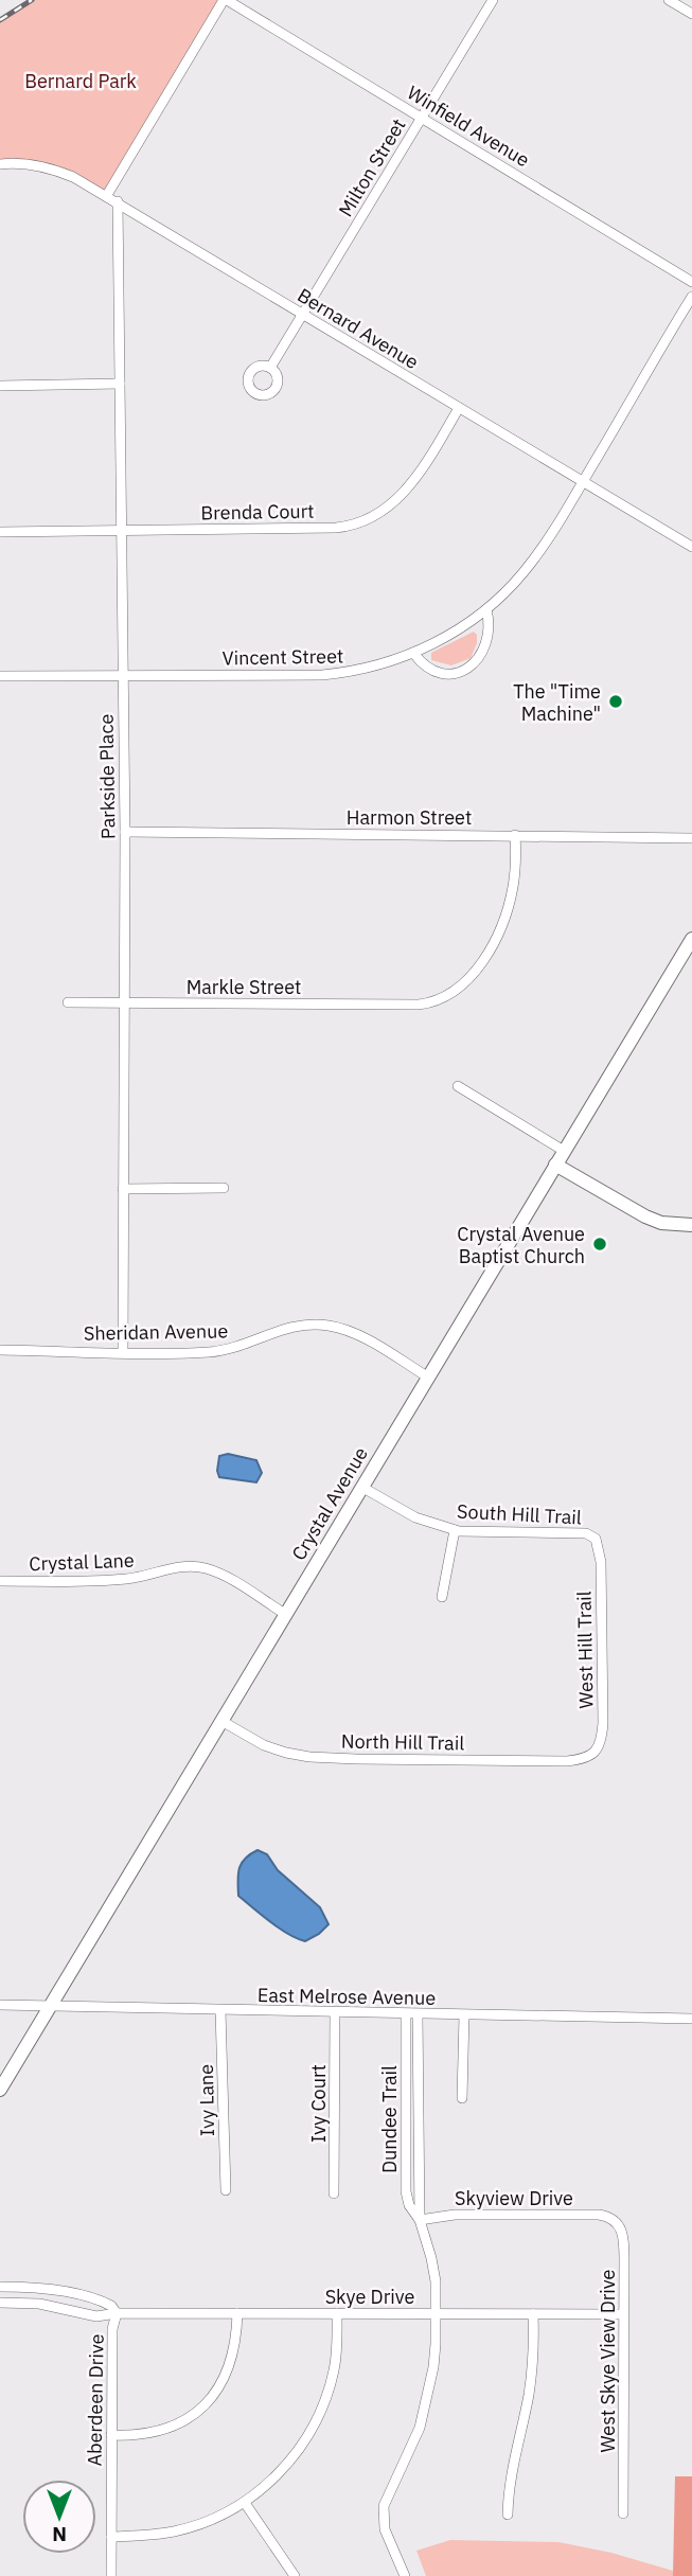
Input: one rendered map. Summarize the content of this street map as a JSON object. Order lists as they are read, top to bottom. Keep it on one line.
{"streets":{"street":["Winfield Avenue","Milton Street","Bernard Avenue","Brenda Court","Vincent Street","Parkside Place","Harmon Street","Markle Street","Sheridan Avenue","Crystal Avenue","South Hill Trail","Crystal Lane","West Hill Trail","North Hill Trail","East Melrose Avenue","Ivy Lane","Ivy Court","Dundee Trail","Skyview Drive","Skye Drive","West Skye View Drive","Aberdeen Drive"]},"crossings":[["Winfield Avenue","Milton Street"],["Milton Street","Bernard Avenue"],["Bernard Avenue","Brenda Court"],["Bernard Avenue","Vincent Street"],["Bernard Avenue","Parkside Place"],["Brenda Court","Parkside Place"],["Vincent Street","Parkside Place"],["Parkside Place","Harmon Street"],["Parkside Place","Markle Street"],["Parkside Place","Sheridan Avenue"],["Harmon Street","Markle Street"],["Sheridan Avenue","Crystal Avenue"],["Crystal Avenue","South Hill Trail"],["Crystal Avenue","Crystal Lane"],["Crystal Avenue","North Hill Trail"],["Crystal Avenue","East Melrose Avenue"],["South Hill Trail","West Hill Trail"],["West Hill Trail","North Hill Trail"],["East Melrose Avenue","Ivy Lane"],["East Melrose Avenue","Ivy Court"],["East Melrose Avenue","Dundee Trail"],["Dundee Trail","Skyview Drive"],["Dundee Trail","Skye Drive"],["Skyview Drive","West Skye View Drive"],["Skye Drive","West Skye View Drive"],["Skye Drive","Aberdeen Drive"]],"parks":["Bernard Park"],"places":["The \"Time Machine\"","Crystal Avenue Baptist Church"],"north":"bottom"}
